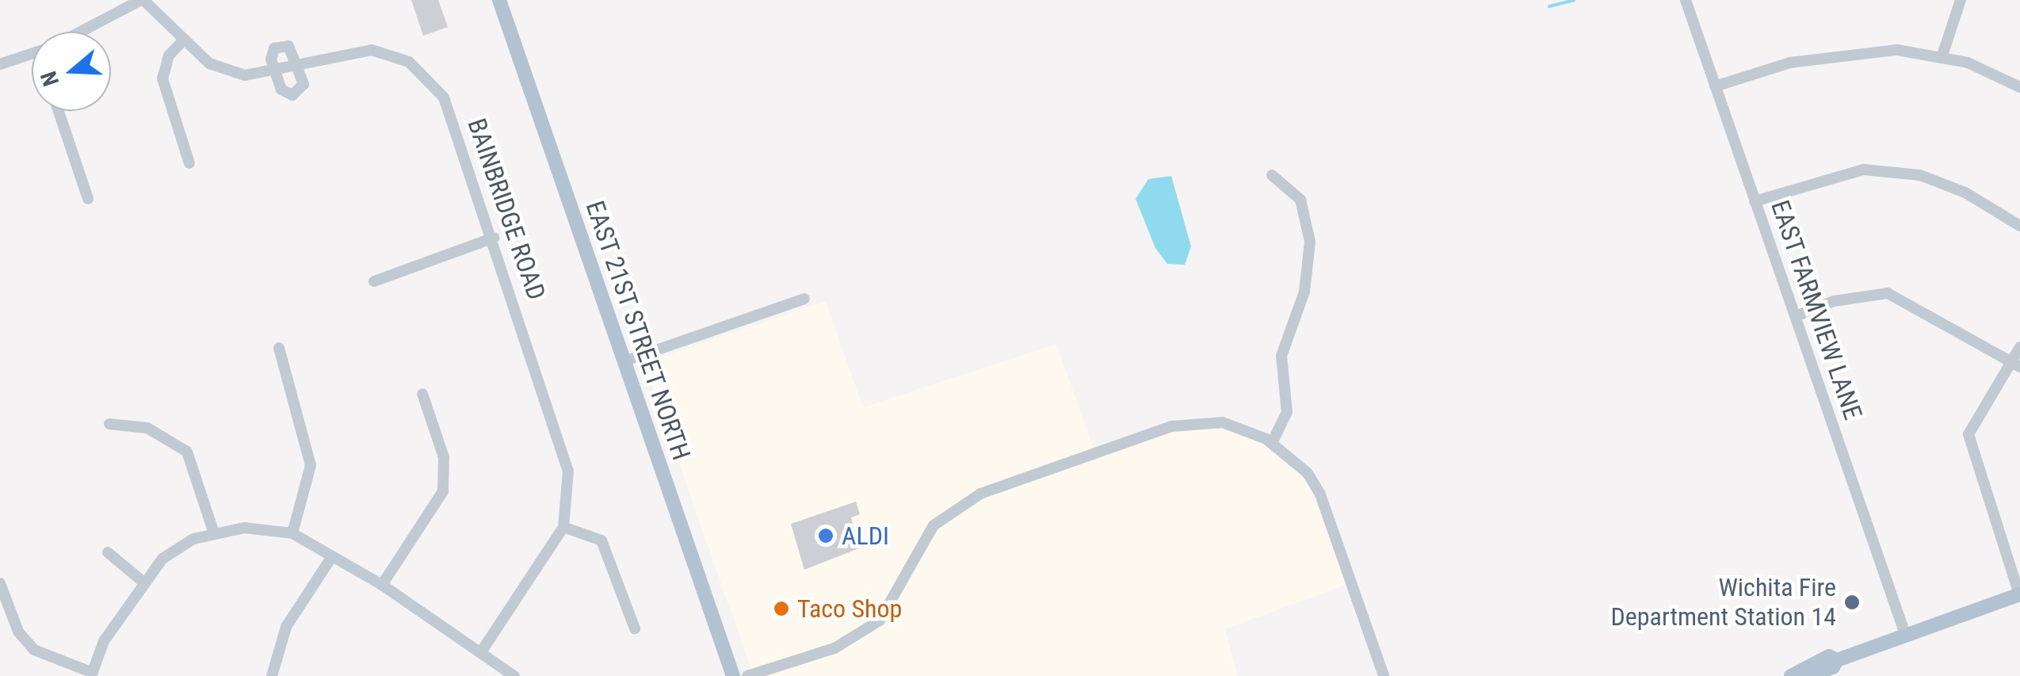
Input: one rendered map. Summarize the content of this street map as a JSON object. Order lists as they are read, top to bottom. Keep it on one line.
{"streets":{"main road":["EAST 21ST STREET NORTH"],"street":["BAINBRIDGE ROAD","EAST FARMVIEW LANE"]},"places":["ALDI","Wichita Fire Department Station 14","Taco Shop"],"north":"left"}
